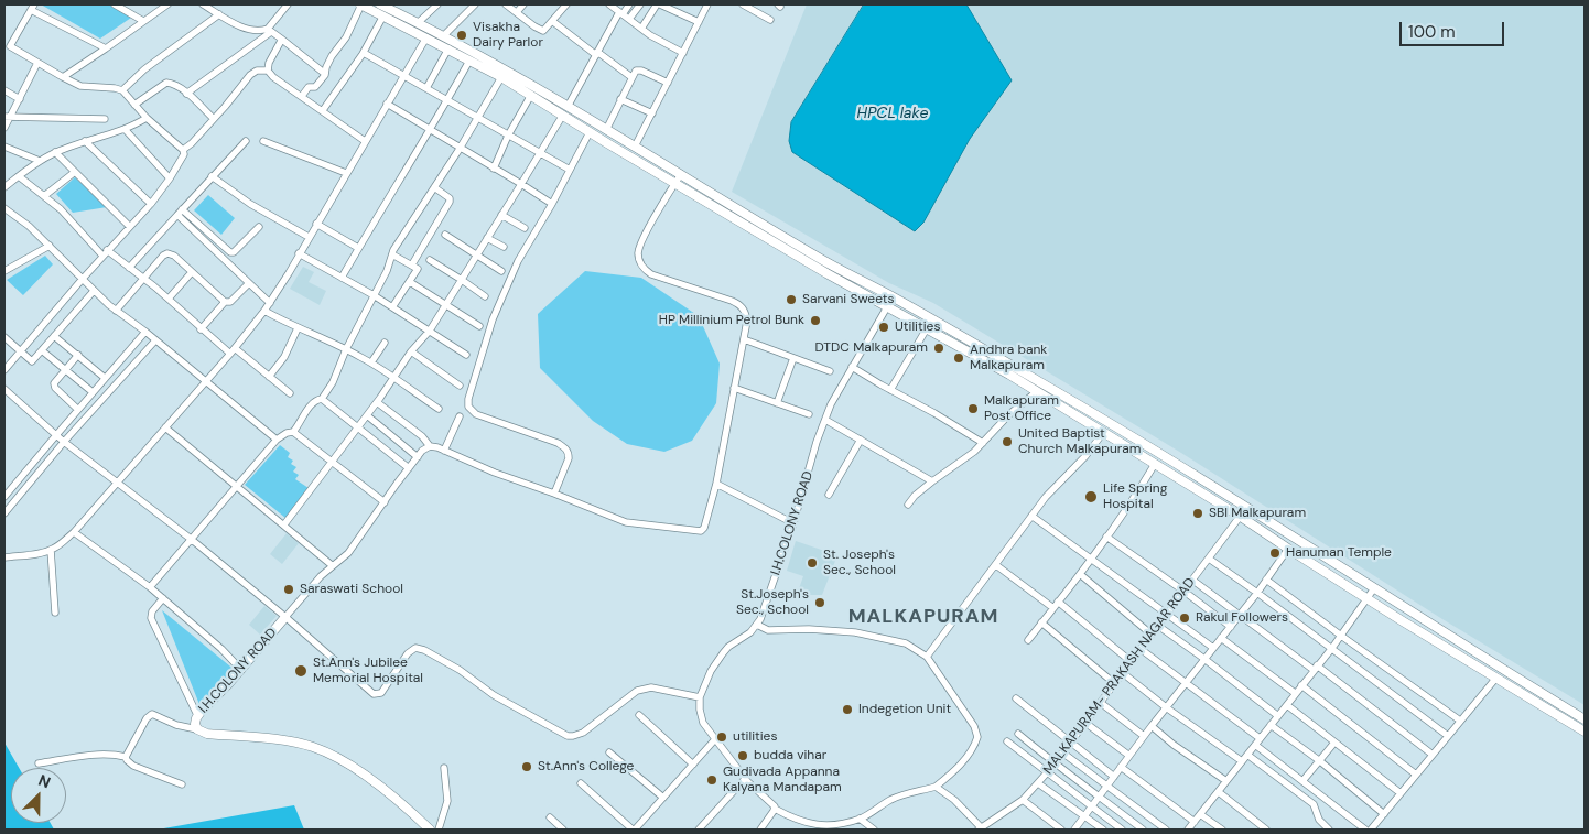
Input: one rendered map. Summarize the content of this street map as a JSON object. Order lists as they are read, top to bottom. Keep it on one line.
{"streets":{"main road":["I.H.COLONY ROAD"],"street":["MALKAPURAM- PRAKASH NAGAR ROAD"]},"districts":["MALKAPURAM"],"water":["HPCL lake"],"places":["Visakha Dairy Parlor","Sarvani Sweets","HP Millinium Petrol Bunk","Utilities","DTDC Malkapuram","Andhra bank Malkapuram","Malkapuram Post Office","United Baptist Church Malkapuram","Life Spring Hospital","SBI Malkapuram","Hanuman Temple","St. Joseph's Sec., School","Saraswati School","St.Joseph's Sec., School","Rakul Followers","St.Ann's Jubilee Memorial Hospital","Indegetion Unit","utilities","budda vihar","St.Ann's College","Gudivada Appanna Kalyana Mandapam"],"scale_bar":"100 m","north":"top right"}
